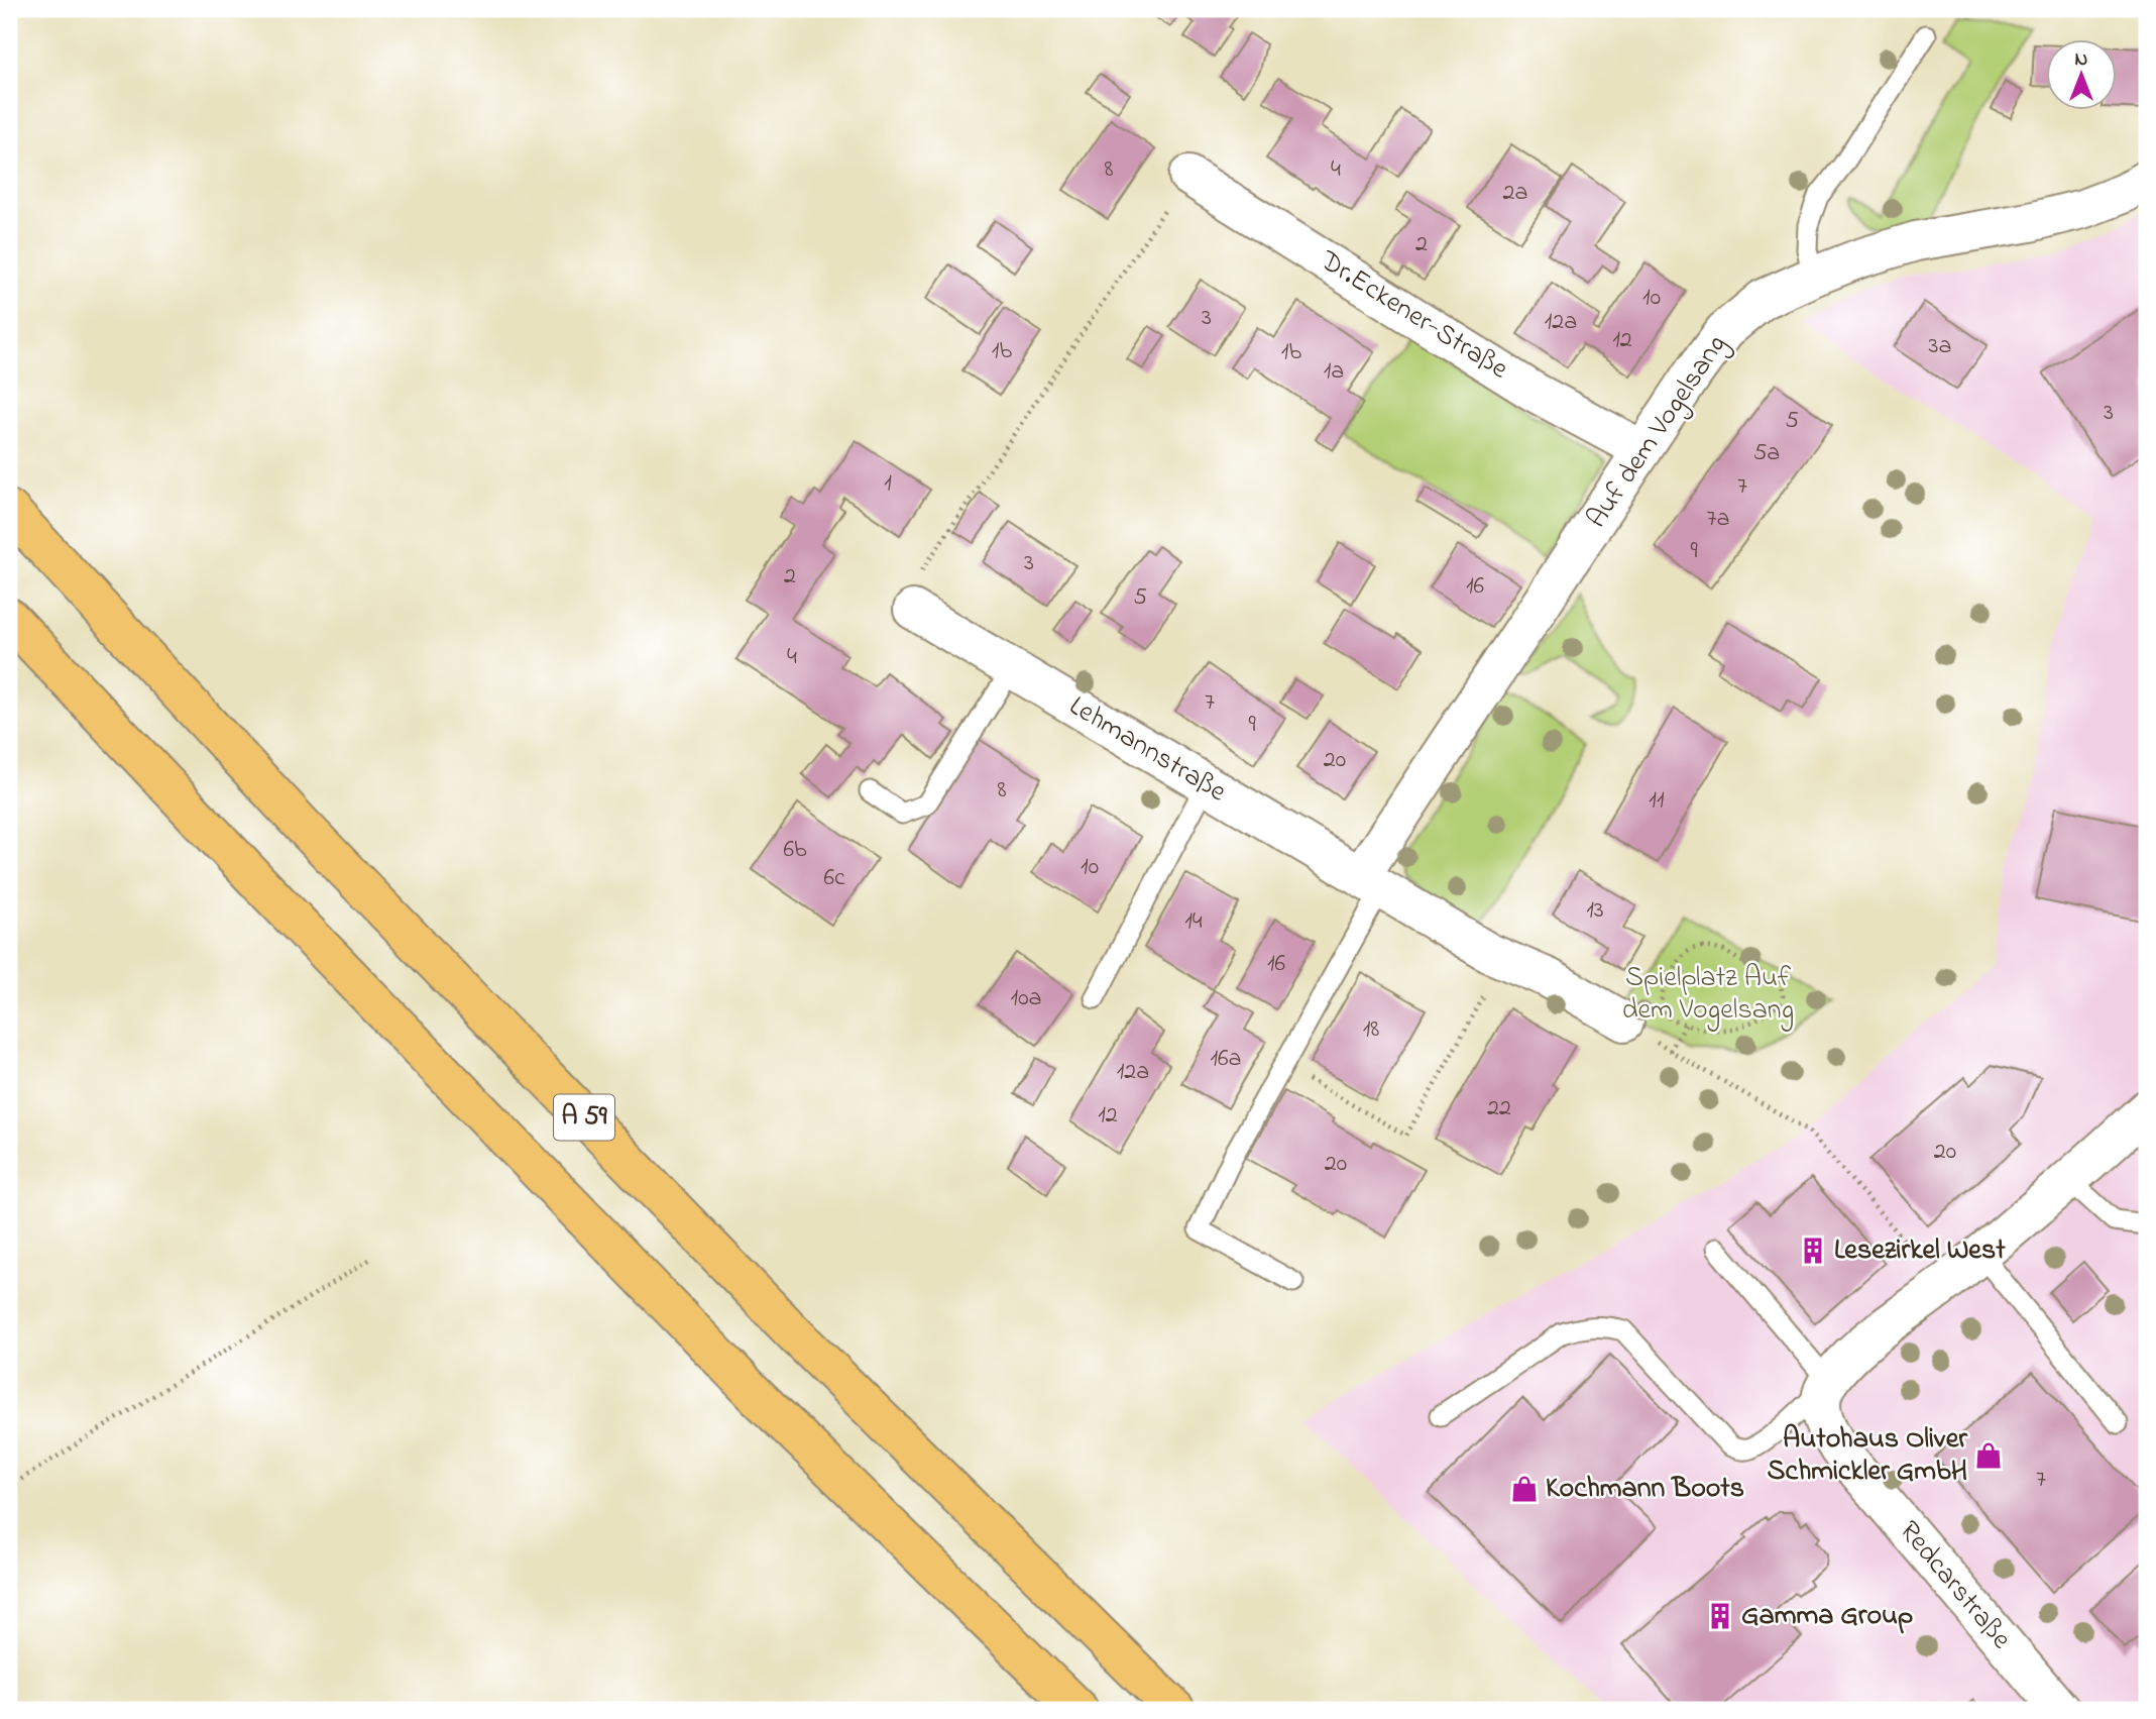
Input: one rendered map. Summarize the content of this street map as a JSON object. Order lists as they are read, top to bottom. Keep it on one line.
{"streets":{"highway":["A 59"],"street":["Dr.Eckener-Straße","Auf dem Vogelsang","Lehmannstraße","Redcarstraße"]},"crossings":[["Dr.Eckener-Straße","Auf dem Vogelsang"],["Auf dem Vogelsang","Lehmannstraße"]],"parks":["Spielplatz Auf dem Vogelsang"],"places":{"building":["Lesezirkel West","Gamma Group"],"shop":["Autohaus Oliver Schmickler GmbH","Kochmann Boots"]},"house_numbers":["8","4","2a","2","10","3","12a","12","3a","1b","1b","1a","3","5","5a","1","7","7a","9","3","2","16","5","4","7","9","20","8","11","6b","10","6c","13","14","16","10a","18","16a","12a","22","12","20","20","7"],"north":"top"}
